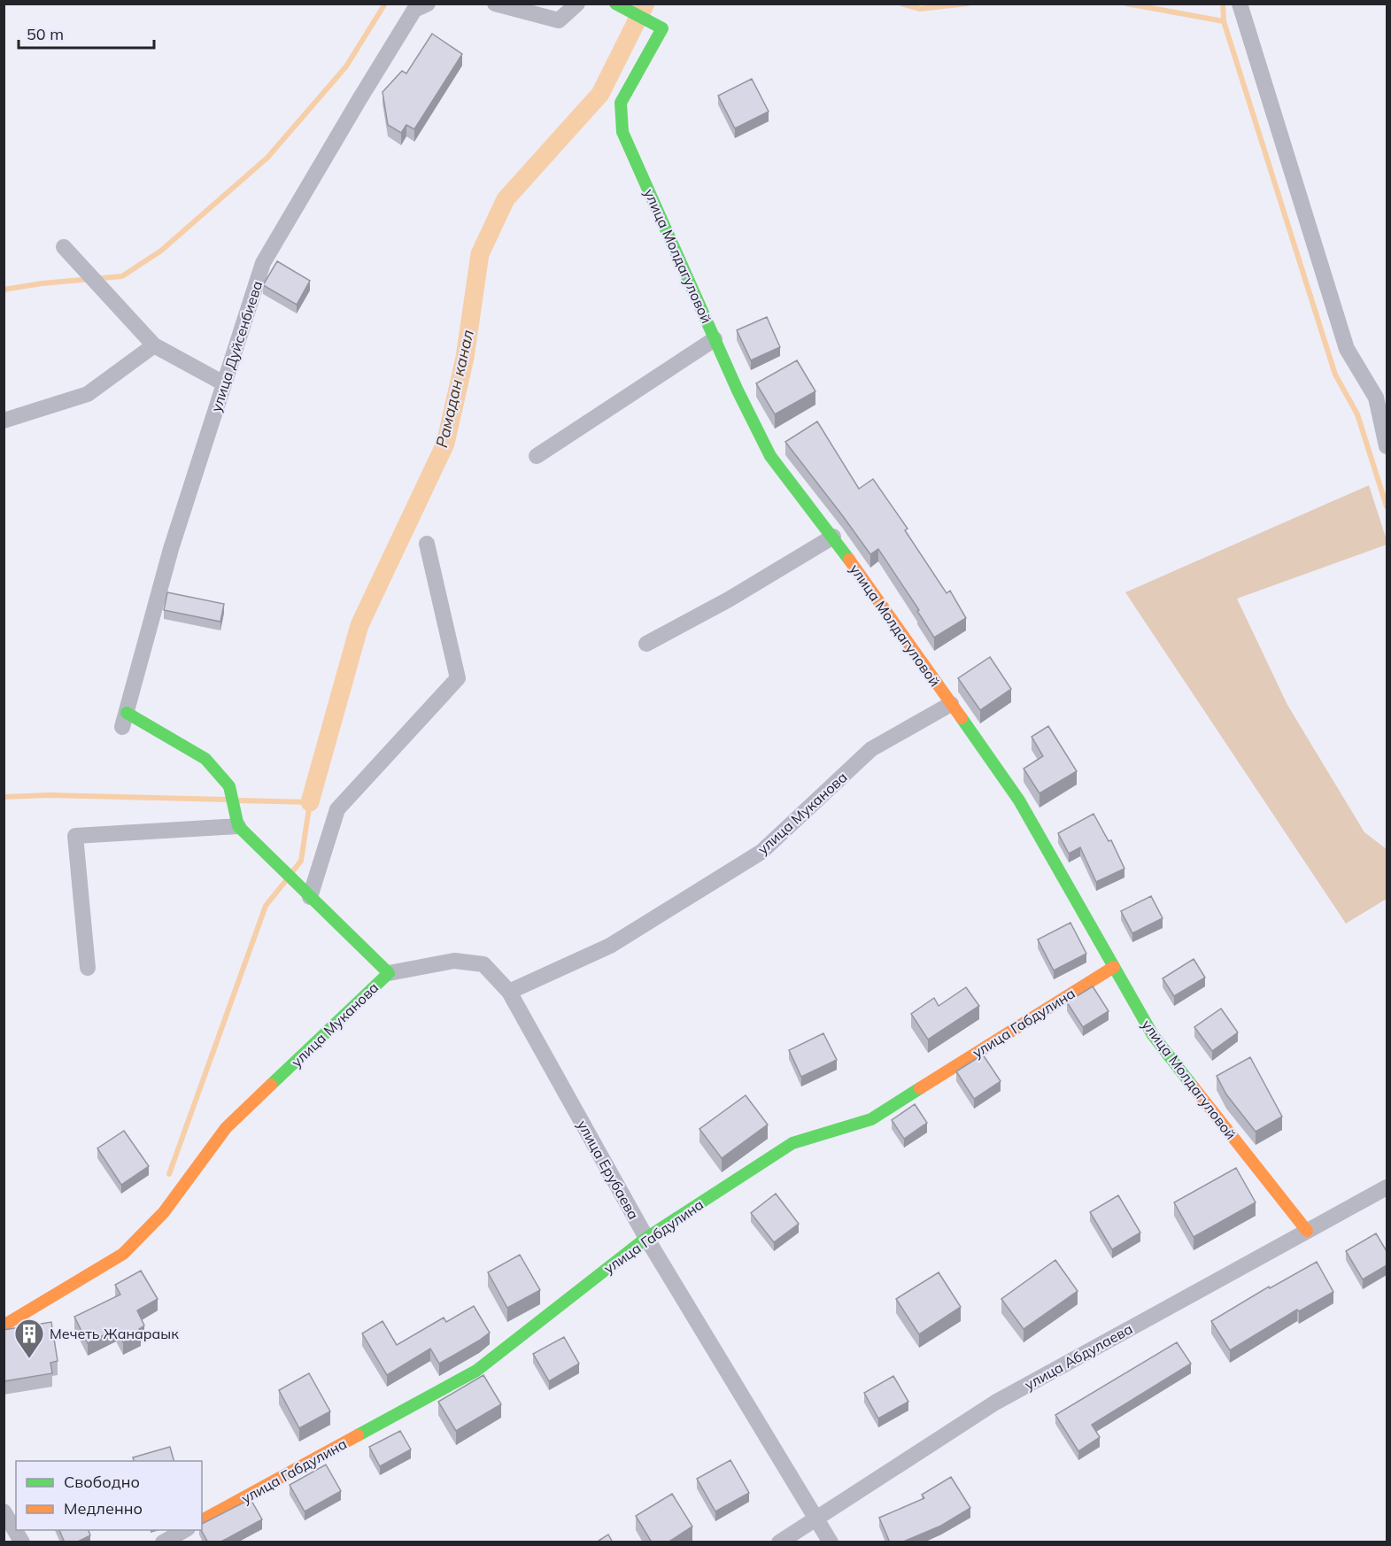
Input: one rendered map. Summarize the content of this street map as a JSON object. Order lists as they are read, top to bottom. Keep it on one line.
{"streets":{"street":["улица Молдагуловой","улица Дуйсенбиева","улица Муканова","улица Габдулина","улица Ерубаева","улица Абдулаева"]},"crossings":[["улица Молдагуловой","улица Муканова"],["улица Молдагуловой","улица Габдулина"],["улица Молдагуловой","улица Абдулаева"],["улица Муканова","улица Ерубаева"],["улица Габдулина","улица Ерубаева"],["улица Ерубаева","улица Абдулаева"]],"water":["Рамадан канал"],"places":{"building":["Мечеть Жанараык"]},"legend":["Свободно","Медленно"],"scale_bar":"50 m"}
